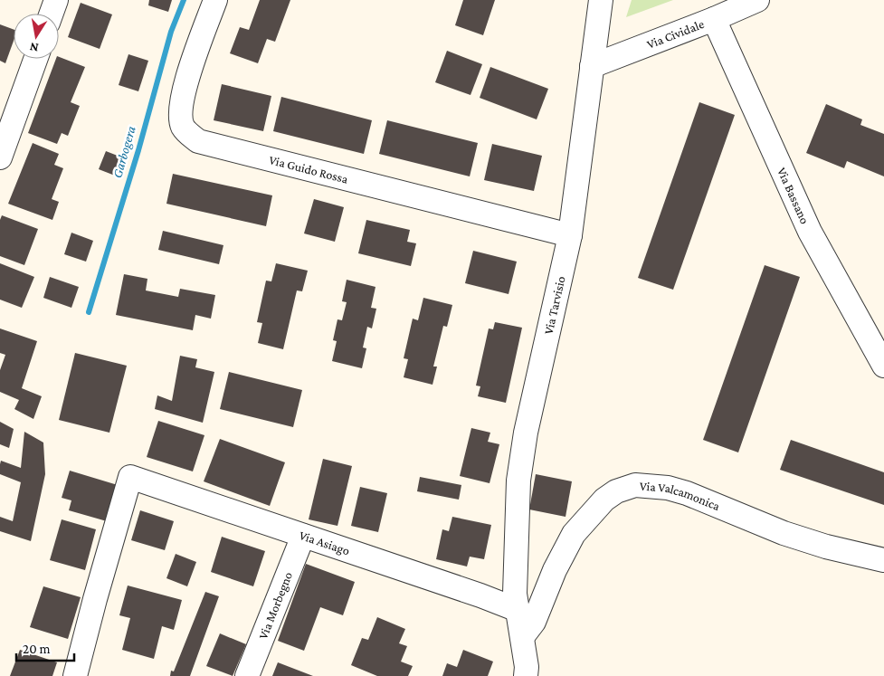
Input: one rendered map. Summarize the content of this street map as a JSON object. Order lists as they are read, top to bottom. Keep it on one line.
{"streets":{"street":["Via Cividale","Via Guido Rossa","Via Bassano","Via Tarvisio","Via Valcamonica","Via Asiago","Via Morbegno"]},"crossings":[["Via Cividale","Via Bassano"],["Via Cividale","Via Tarvisio"],["Via Guido Rossa","Via Tarvisio"],["Via Tarvisio","Via Valcamonica"],["Via Tarvisio","Via Asiago"],["Via Asiago","Via Morbegno"]],"water":["Garbogera"],"scale_bar":"20 m","north":"bottom"}
